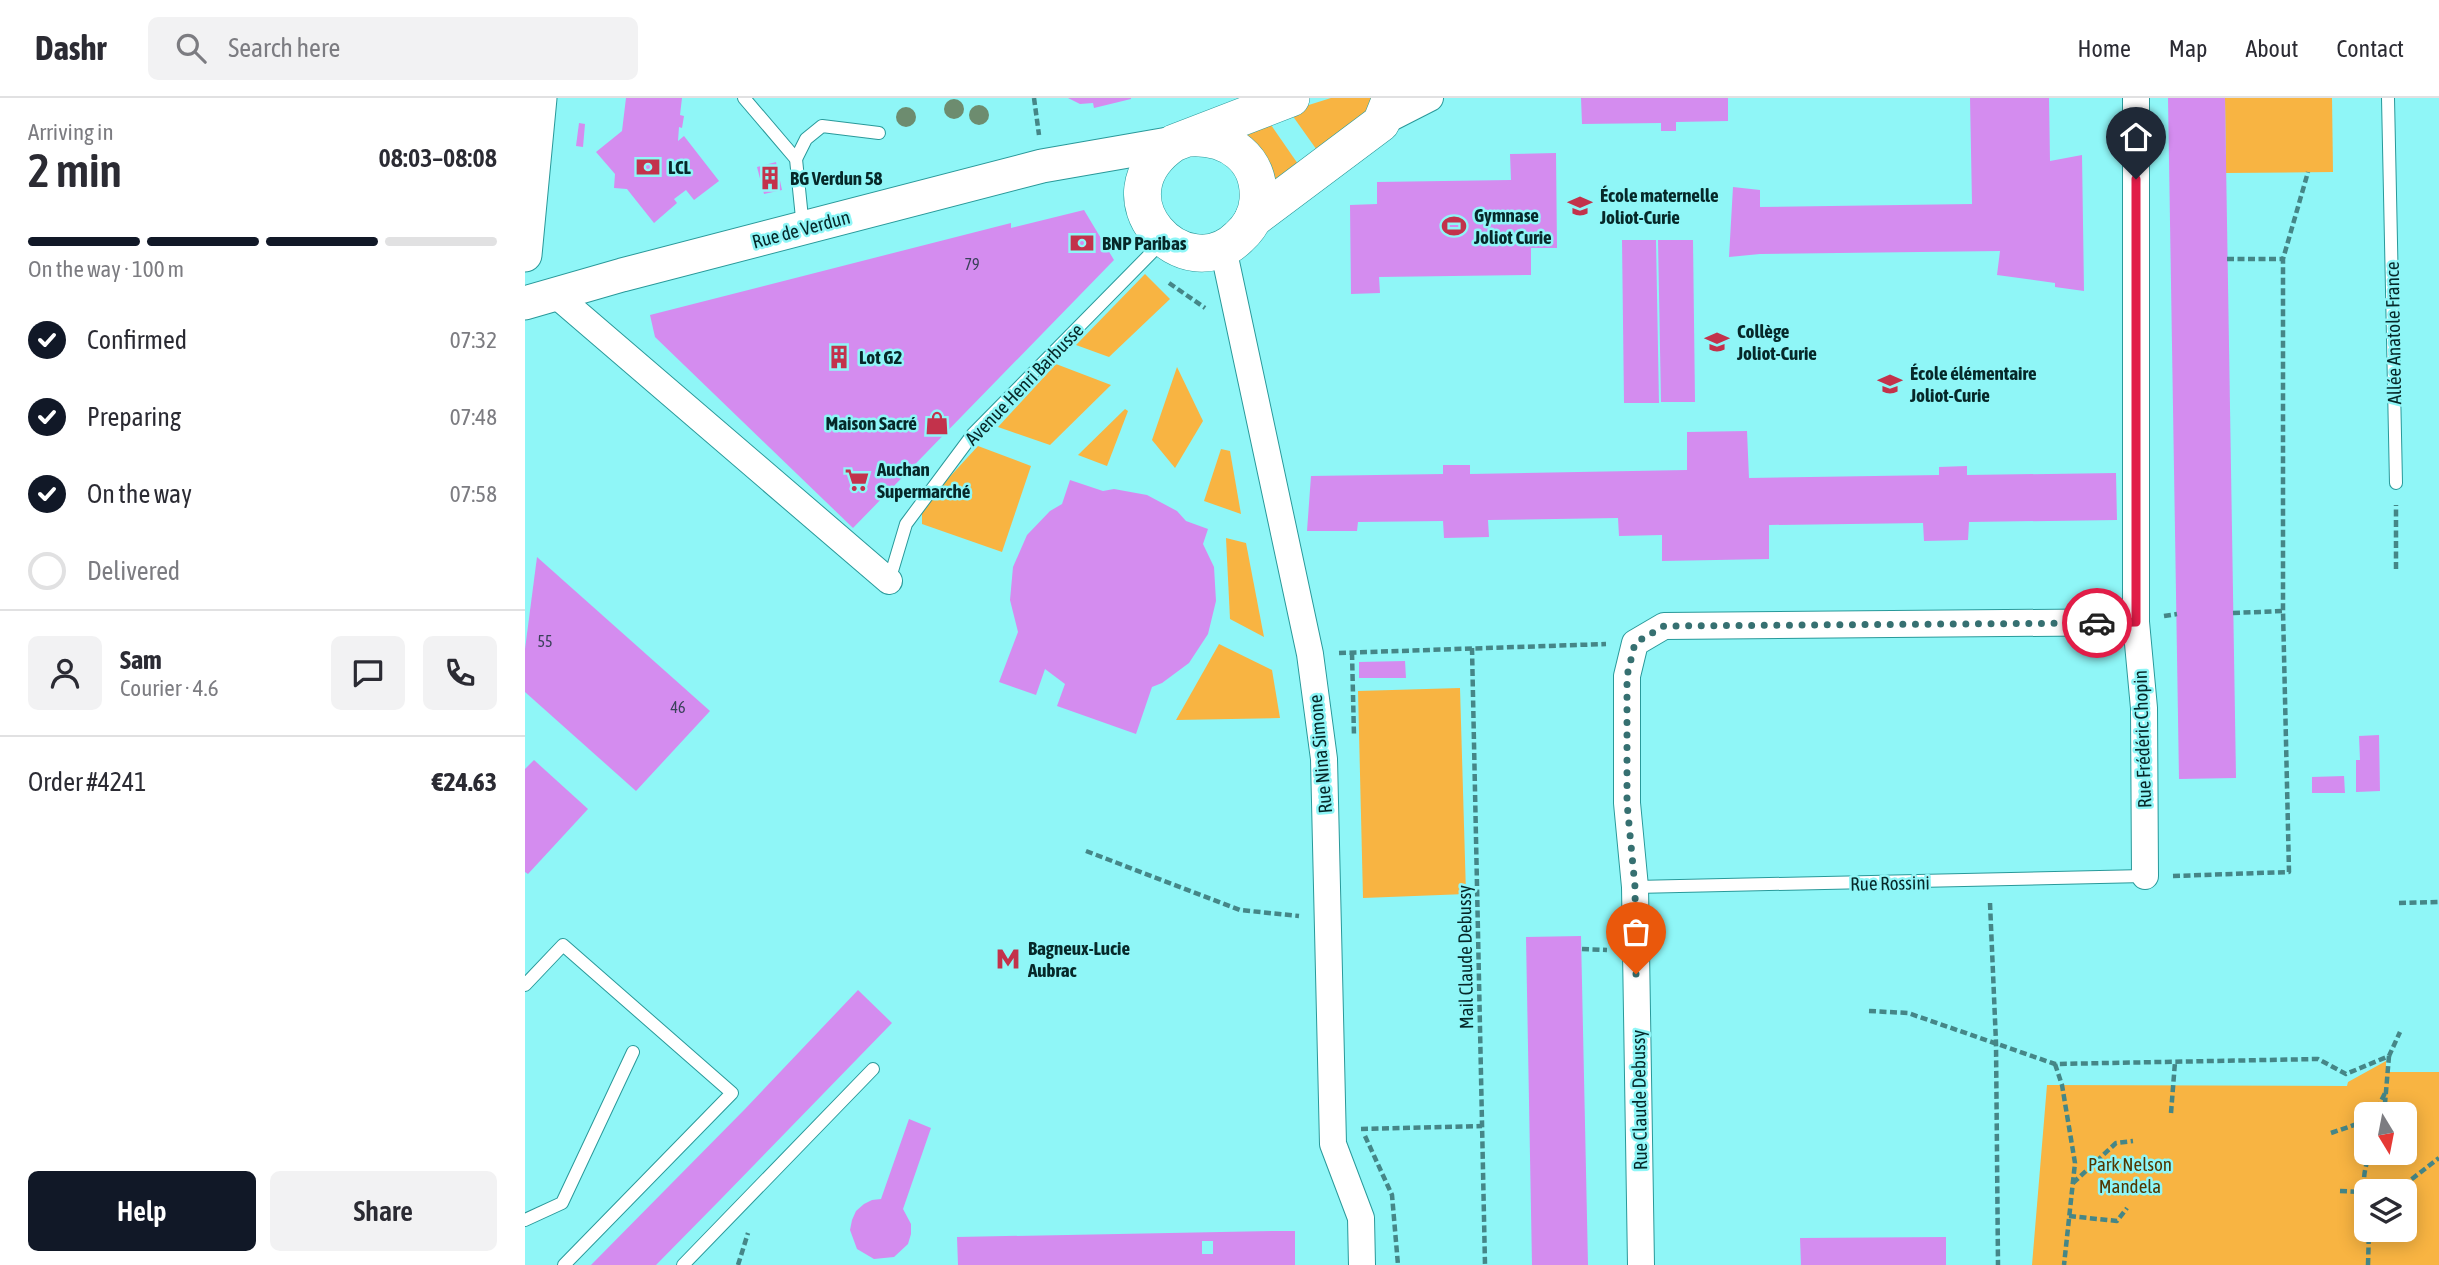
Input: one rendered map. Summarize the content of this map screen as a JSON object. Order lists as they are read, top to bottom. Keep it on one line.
{"streets":{"street":["Rue de Verdun","Rue Frédéric Chopin","Rue Nina Simone","Rue Claude Debussy"],"lane":["Allée Anatole France","Avenue Henri Barbusse","Rue Rossini"],"path":["Mail Claude Debussy"]},"crossings":[["Rue de Verdun","Avenue Henri Barbusse"],["Rue de Verdun","Rue Nina Simone"],["Avenue Henri Barbusse","Rue Nina Simone"],["Rue Frédéric Chopin","Rue Rossini"],["Rue Rossini","Rue Claude Debussy"]],"parks":["Park Nelson Mandela"],"places":{"bank":["LCL","BNP Paribas"],"building":["BG Verdun 58","Lot G2"],"school or university":["École maternelle Joliot-Curie","Collège Joliot-Curie","École élémentaire Joliot-Curie"],"sports":["Gymnase Joliot Curie"],"shop":["Maison Sacré"],"supermarket":["Auchan Supermarché"],"metro station":["Bagneux-Lucie Aubrac"]},"house_numbers":["79","55","46"],"north":"bottom","page":{"header":"Dashr","search":"Search here","nav":["Home","Map","About","Contact"],"heading":["2 min","Arriving in","08:03–08:08"],"panel":["Sam","Courier · 4.6","Order #4241","€24.63"],"bar":"On the way · 100 m","list":[["Confirmed","07:32"],["Preparing","07:48"],["On the way","07:58"],"Delivered"],"buttons":["Help","Share"]}}
